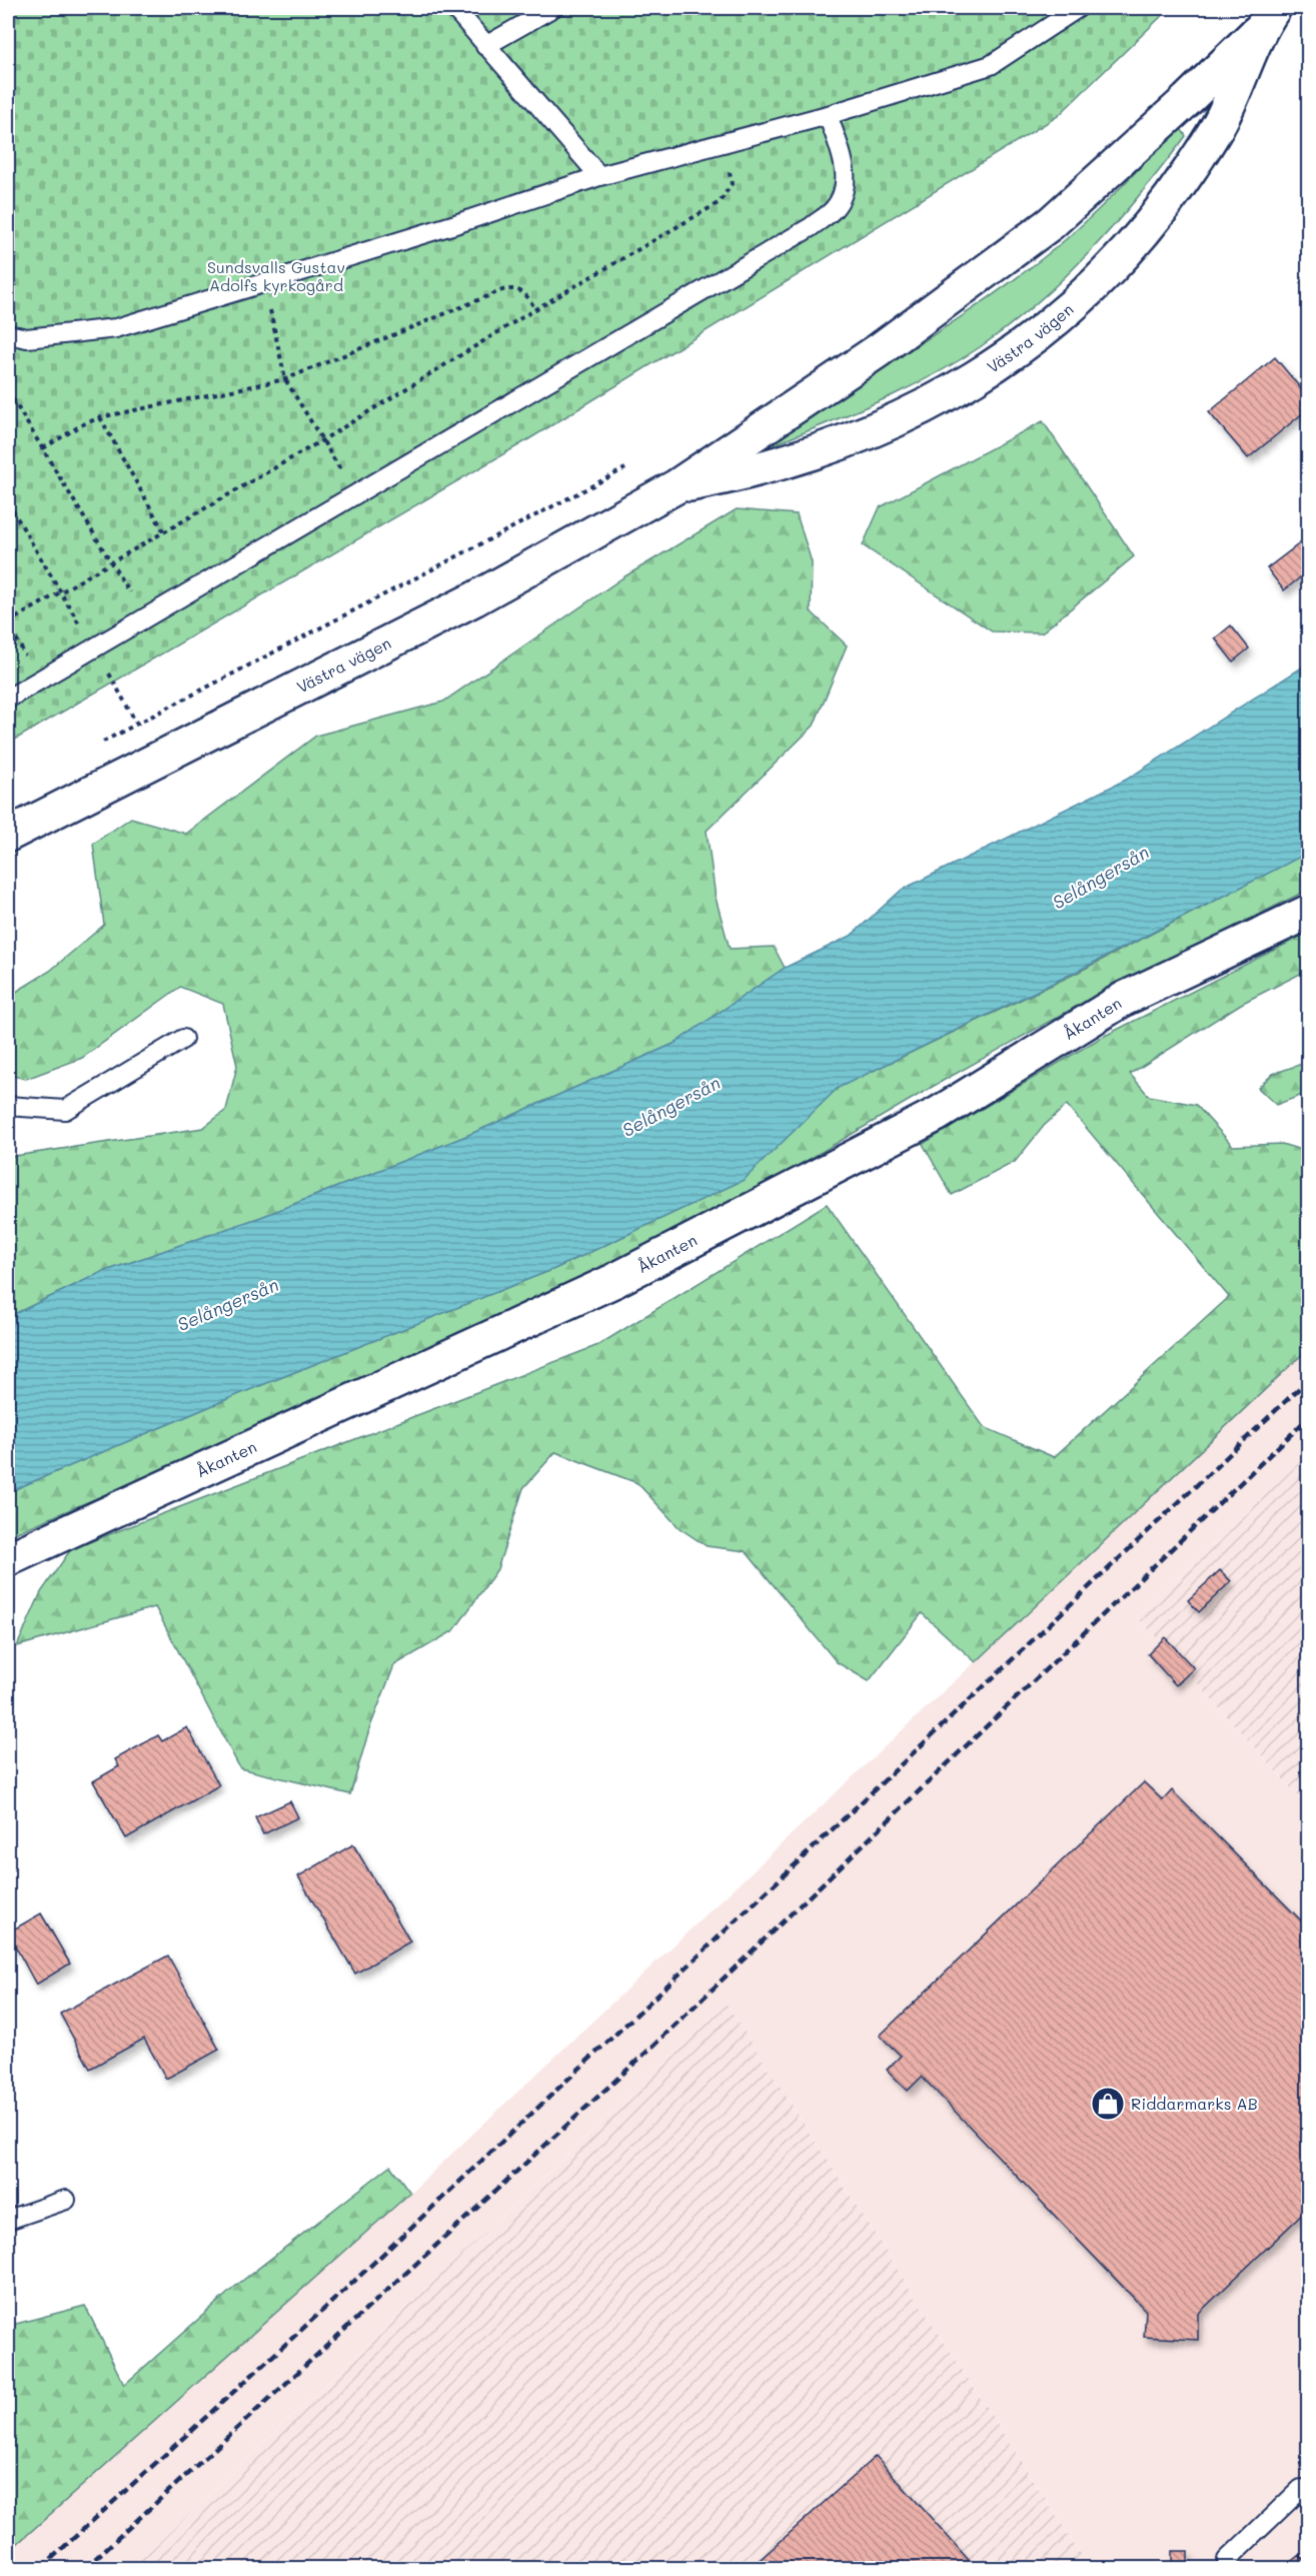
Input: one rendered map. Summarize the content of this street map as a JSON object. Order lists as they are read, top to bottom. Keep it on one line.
{"streets":{"street":["Västra vägen","Åkanten"]},"water":["Selångersån"],"parks":["Sundsvalls Gustav Adolfs kyrkogård"],"places":{"shop":["Riddarmarks AB"]}}
